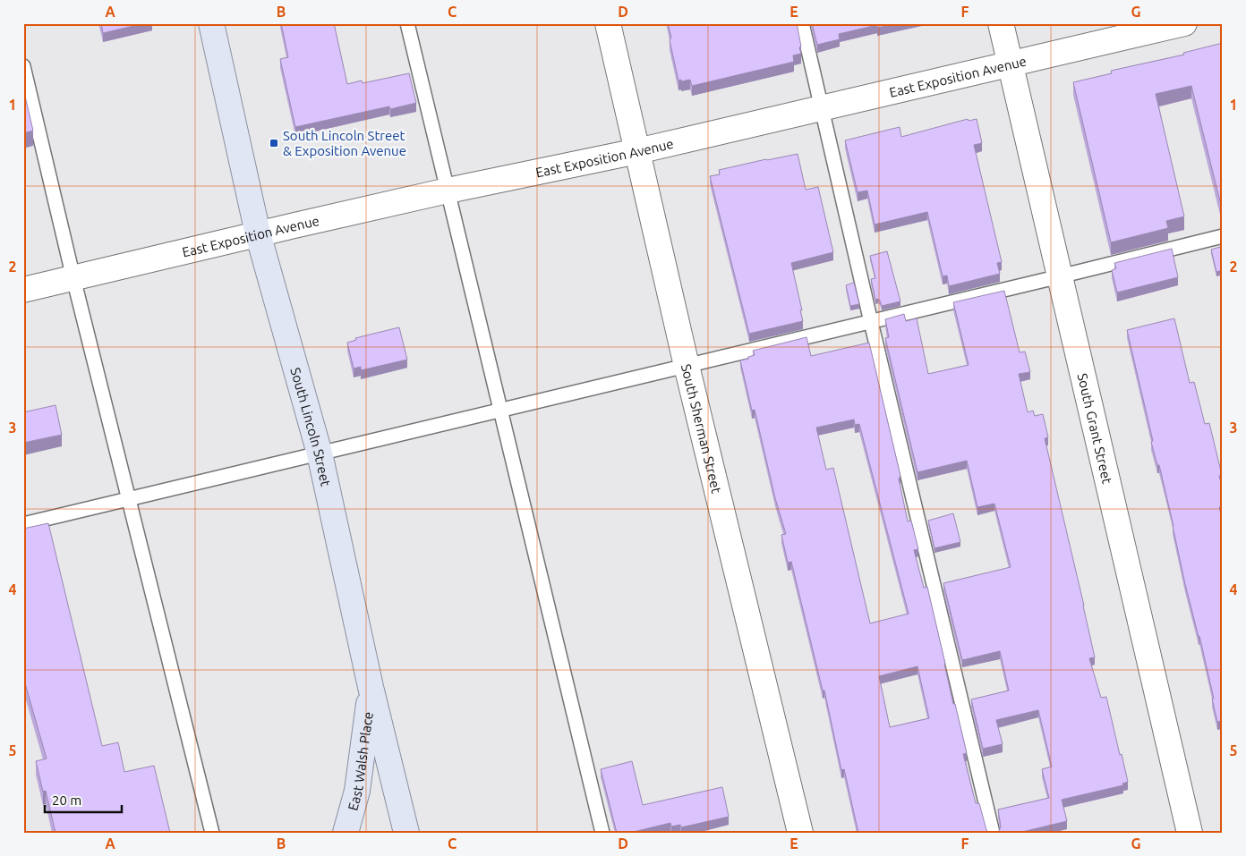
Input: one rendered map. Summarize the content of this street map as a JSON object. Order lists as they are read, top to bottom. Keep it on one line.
{"streets":{"main road":["South Lincoln Street","East Walsh Place"],"street":["East Exposition Avenue","South Grant Street","South Sherman Street"]},"crossings":[["East Exposition Avenue","South Lincoln Street"],["East Exposition Avenue","South Grant Street"],["East Exposition Avenue","South Sherman Street"],["South Lincoln Street","East Walsh Place"]],"places":{"transit":["South Lincoln Street & Exposition Avenue"]},"scale_bar":"20 m","grid":{"columns":["A","B","C","D","E","F","G"],"rows":["1","2","3","4","5"]}}
